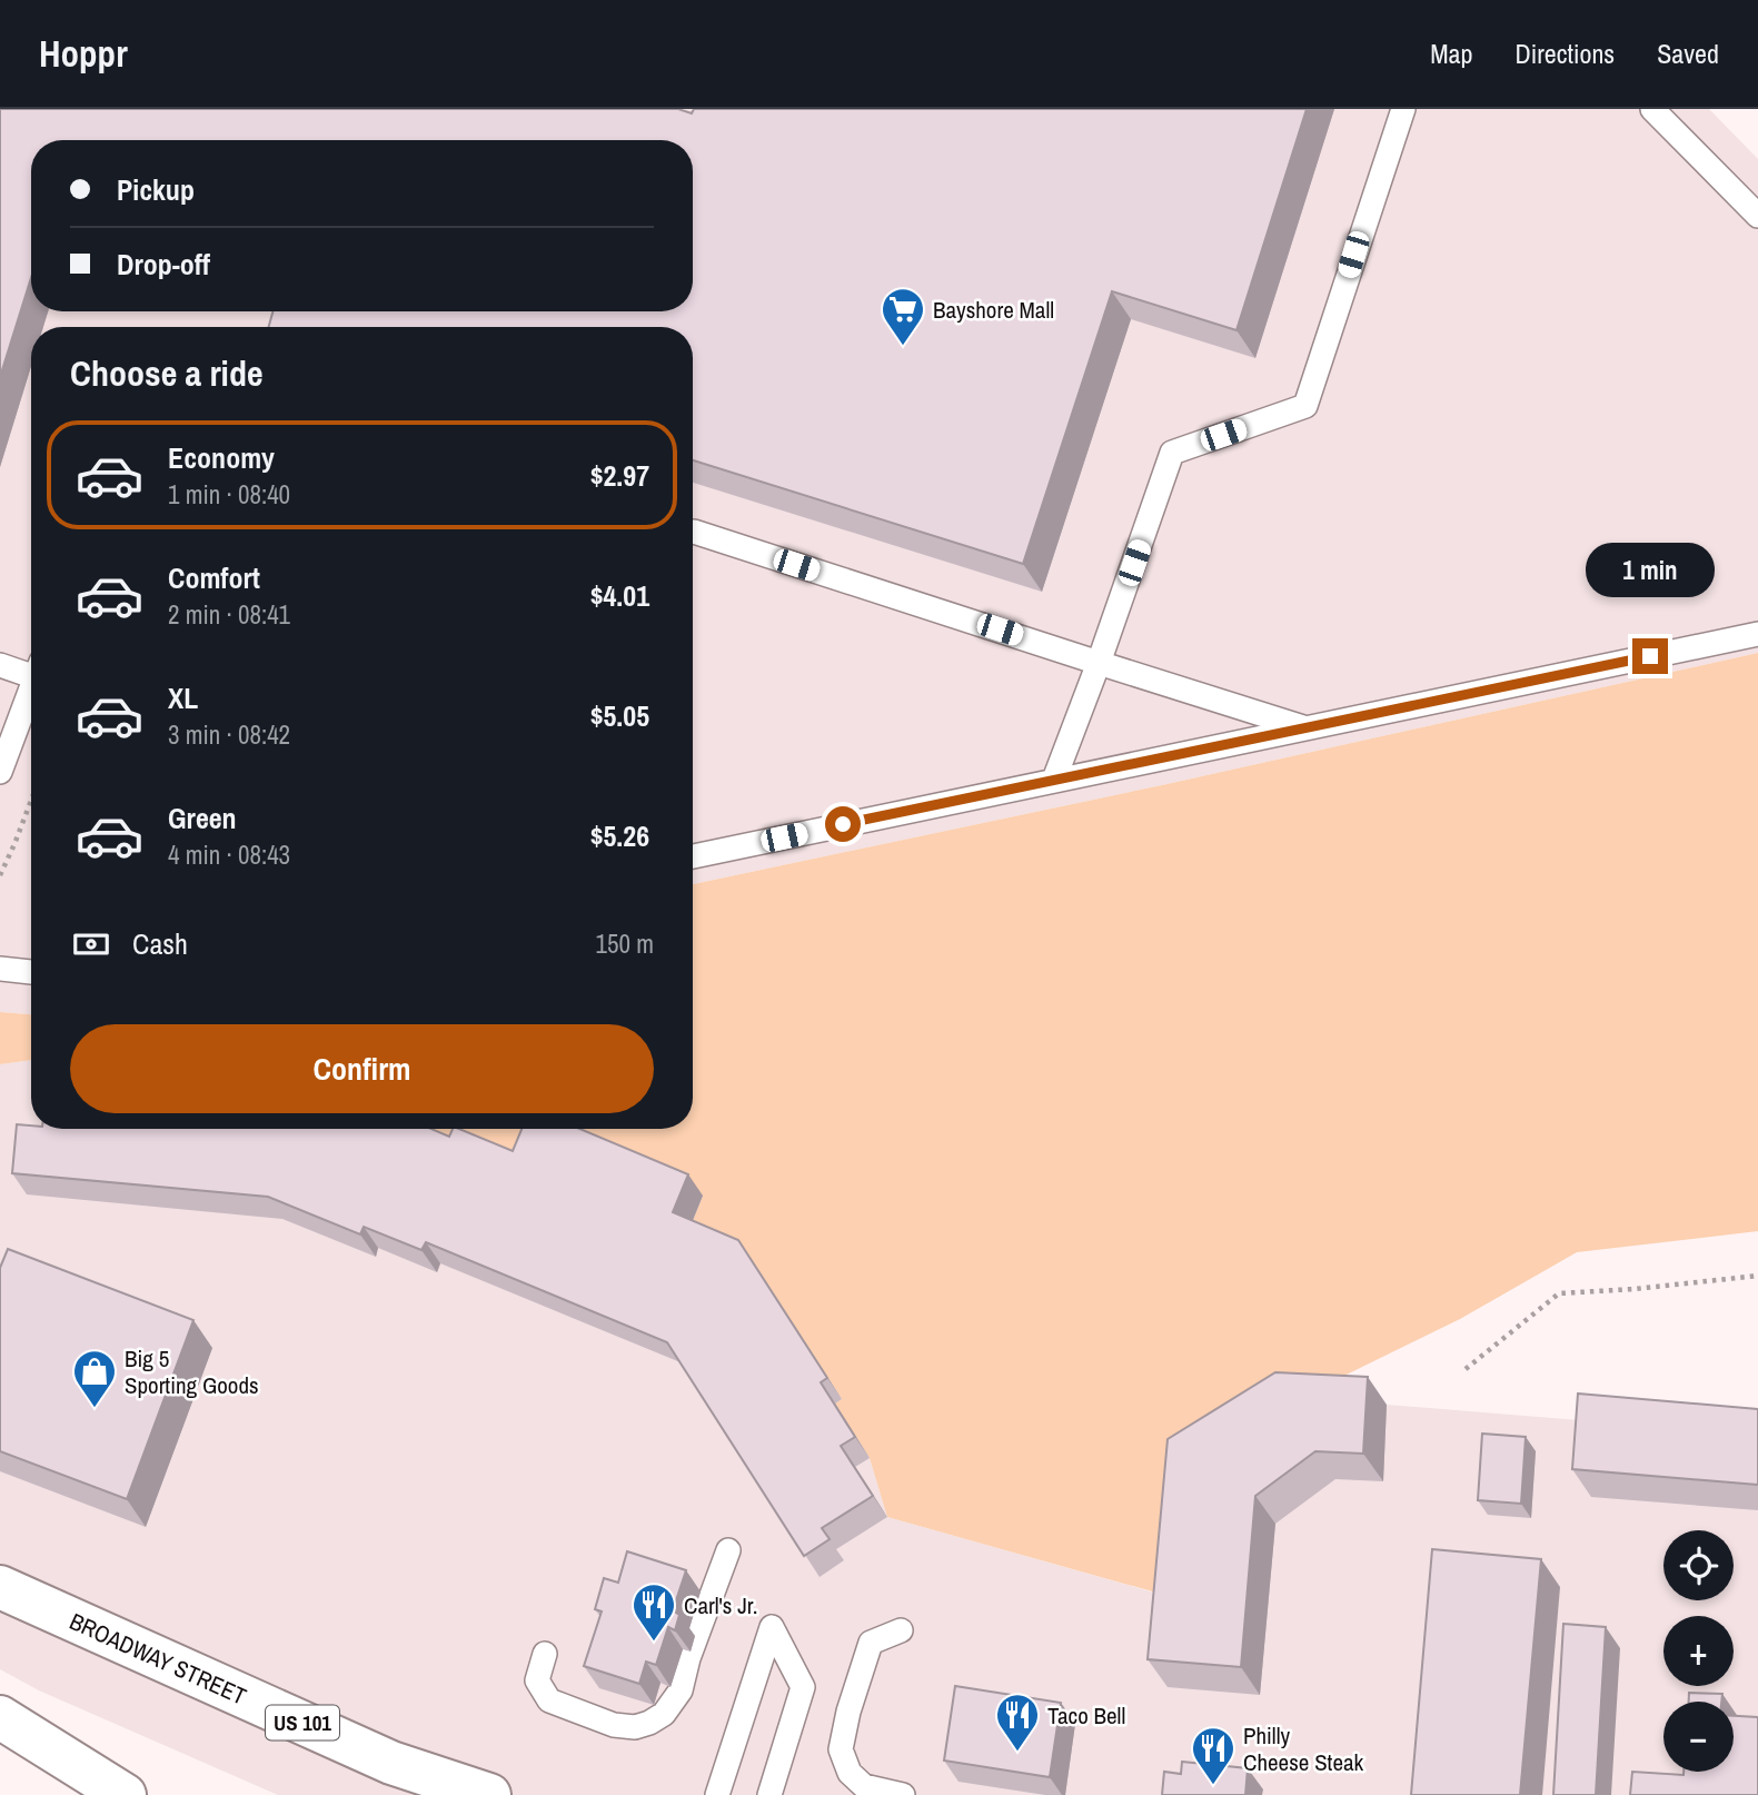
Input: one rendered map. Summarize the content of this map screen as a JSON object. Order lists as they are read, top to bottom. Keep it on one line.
{"streets":{"main road":["BROADWAY STREET","US 101"]},"places":{"supermarket":["Bayshore Mall"],"shop":["Big 5 Sporting Goods"],"restaurant":["Carl's Jr.","Taco Bell","Philly Cheese Steak"]},"page":{"header":"Hoppr","nav":["Map","Directions","Saved"],"banner":["Pickup","Drop-off"],"heading":"Choose a ride","list":[{"name":"Economy","note":"1 min · 08:40","value":"$2.97"},{"name":"Comfort","note":"2 min · 08:41","value":"$4.01"},{"name":"XL","note":"3 min · 08:42","value":"$5.05"},{"name":"Green","note":"4 min · 08:43","value":"$5.26"}],"bubble":"1 min","pay":["Cash","150 m"],"buttons":"Confirm","map_buttons":["+","−"]}}
